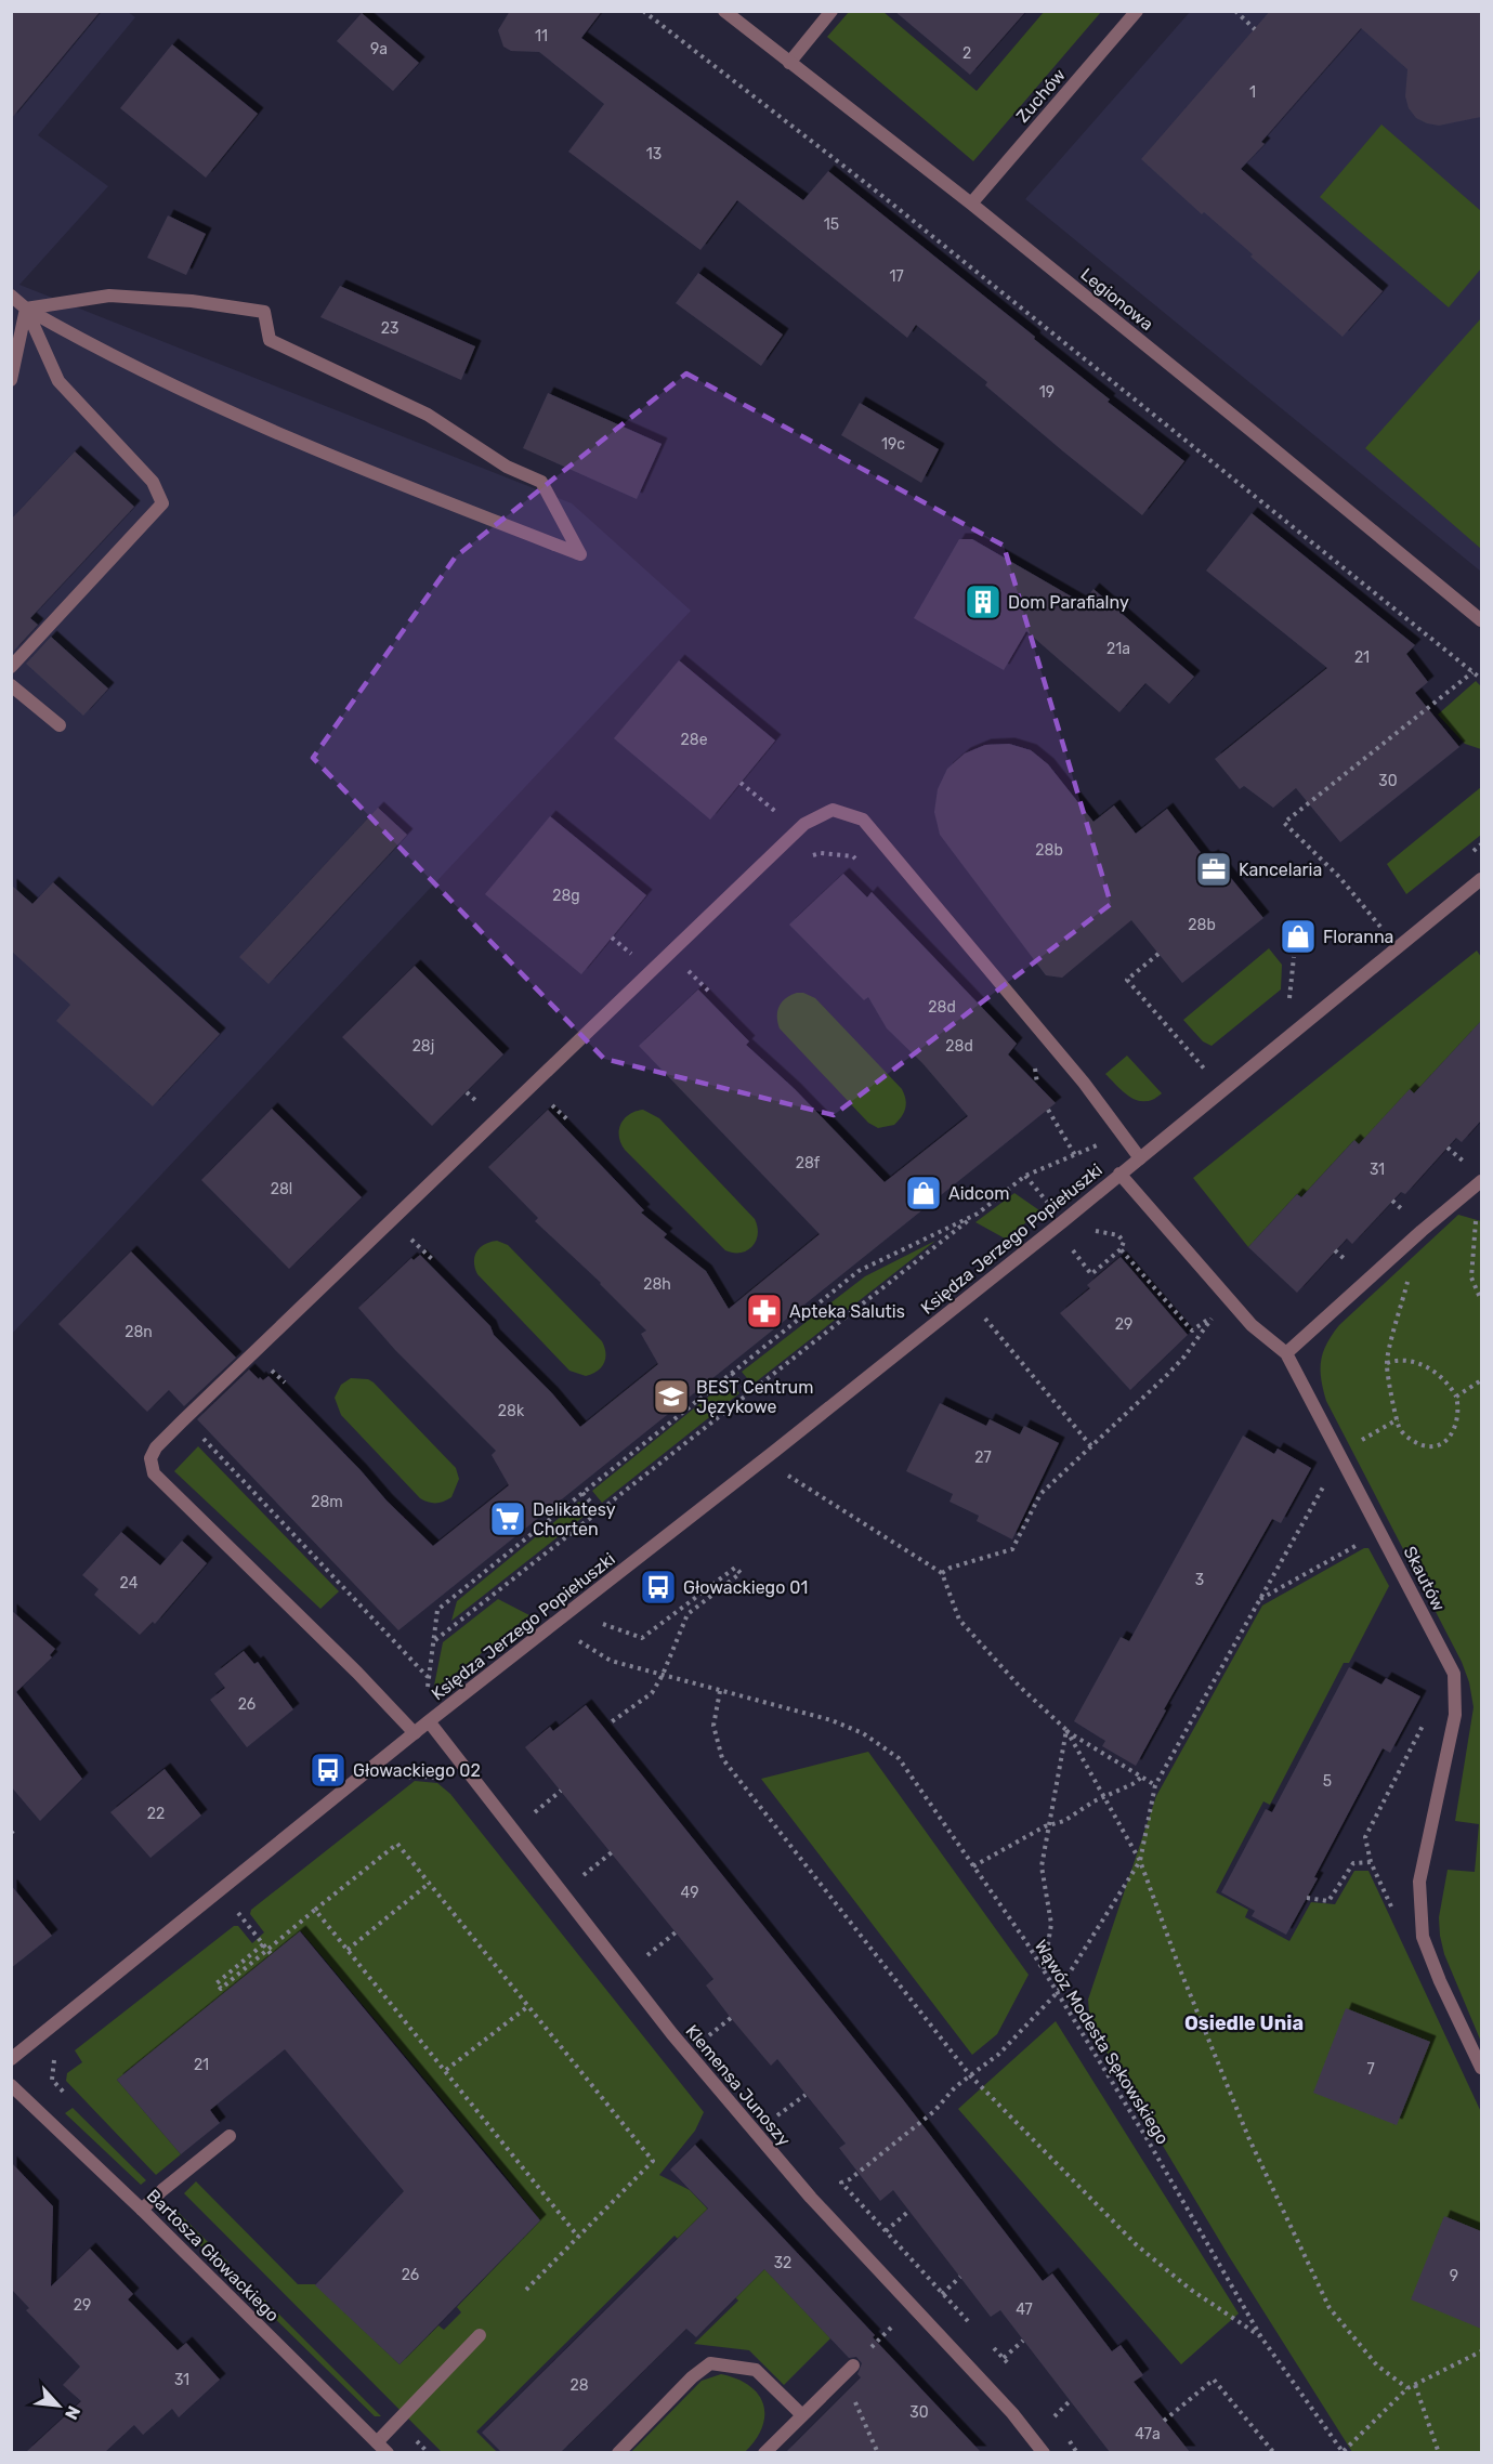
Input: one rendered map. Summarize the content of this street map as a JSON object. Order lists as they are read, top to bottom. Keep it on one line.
{"streets":{"street":["Zuchów","Legionowa","Księdza Jerzego Popiełuszki","Skautów","Klemensa Junoszy","Bartosza Głowackiego"],"path":["Wąwóz Modesta Sękowskiego"]},"crossings":[["Zuchów","Legionowa"],["Księdza Jerzego Popiełuszki","Skautów"],["Księdza Jerzego Popiełuszki","Klemensa Junoszy"]],"districts":["Osiedle Unia"],"places":{"building":["Dom Parafialny"],"office":["Kancelaria"],"shop":["Floranna","Aidcom"],"pharmacy":["Apteka Salutis"],"school or university":["BEST Centrum Językowe"],"supermarket":["Delikatesy Chorten"],"bus stop":["Głowackiego 01","Głowackiego 02"]},"house_numbers":["11","9a","2","1","13","15","17","23","19","19c","21a","21","28e","30","28b","28g","28b","28d","28j","28d","28f","31","28l","28h","29","28n","28k","27","28m","3","24","26","5","22","49","21","7","32","26","9","29","47","31","28","30","47a"],"north":"bottom right"}
